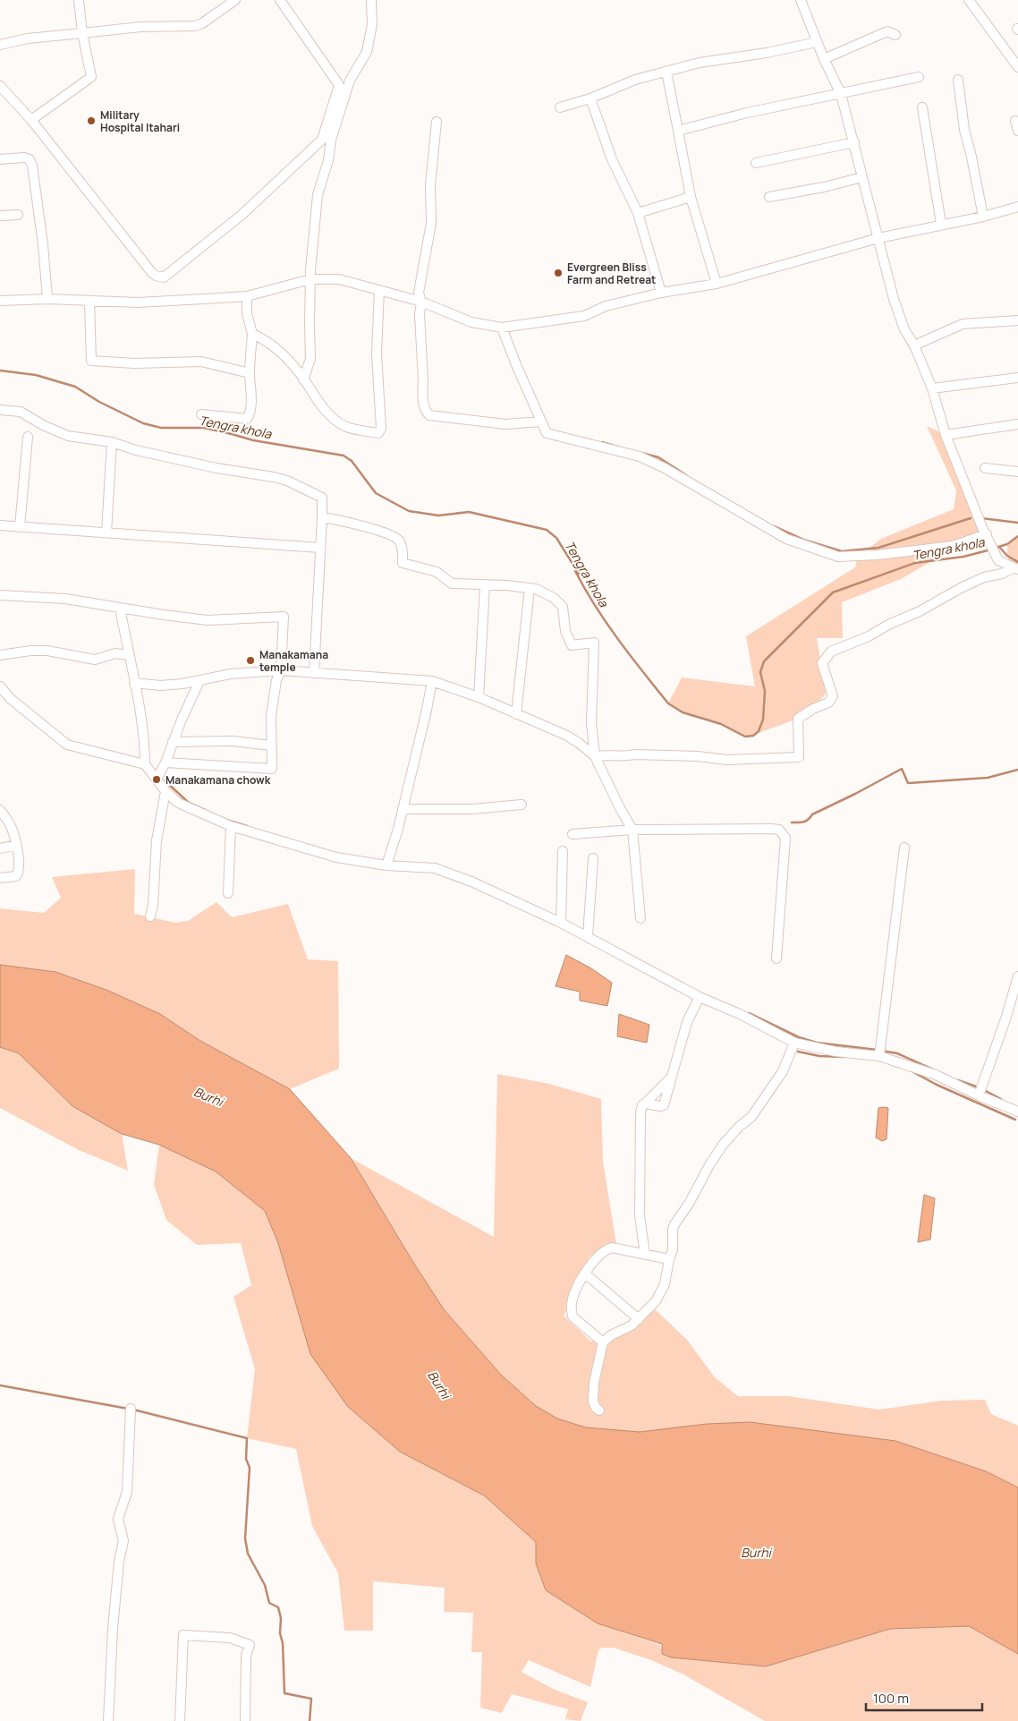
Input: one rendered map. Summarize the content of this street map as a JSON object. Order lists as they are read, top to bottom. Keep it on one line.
{"water":["Tengra khola","Burhi"],"places":["Military Hospital Itahari","Evergreen Bliss Farm and Retreat","Manakamana temple","Manakamana chowk"],"scale_bar":"100 m"}
